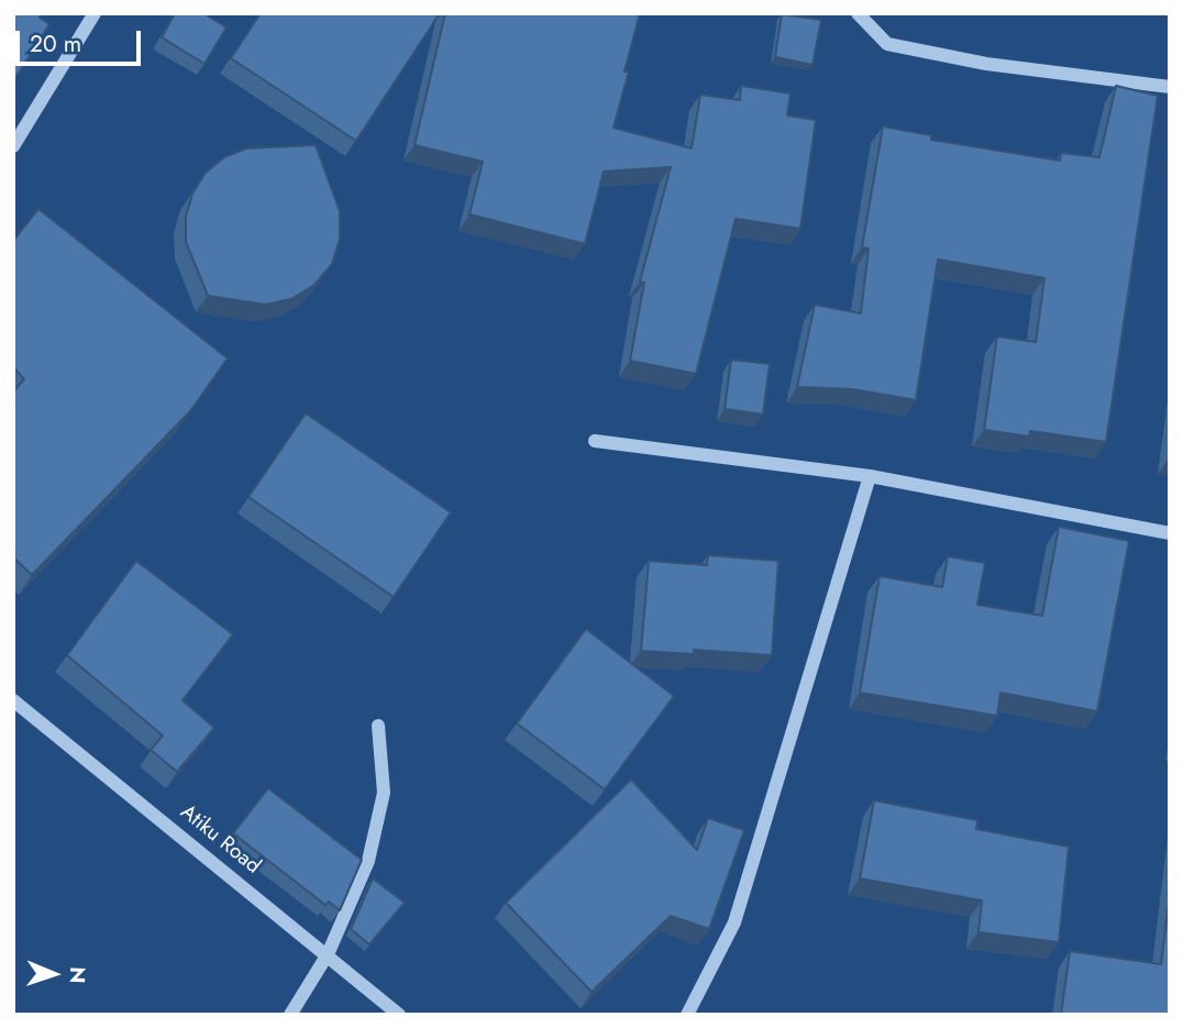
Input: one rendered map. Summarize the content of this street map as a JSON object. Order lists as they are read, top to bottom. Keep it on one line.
{"streets":{"street":["Atiku Road"]},"scale_bar":"20 m","north":"right"}
